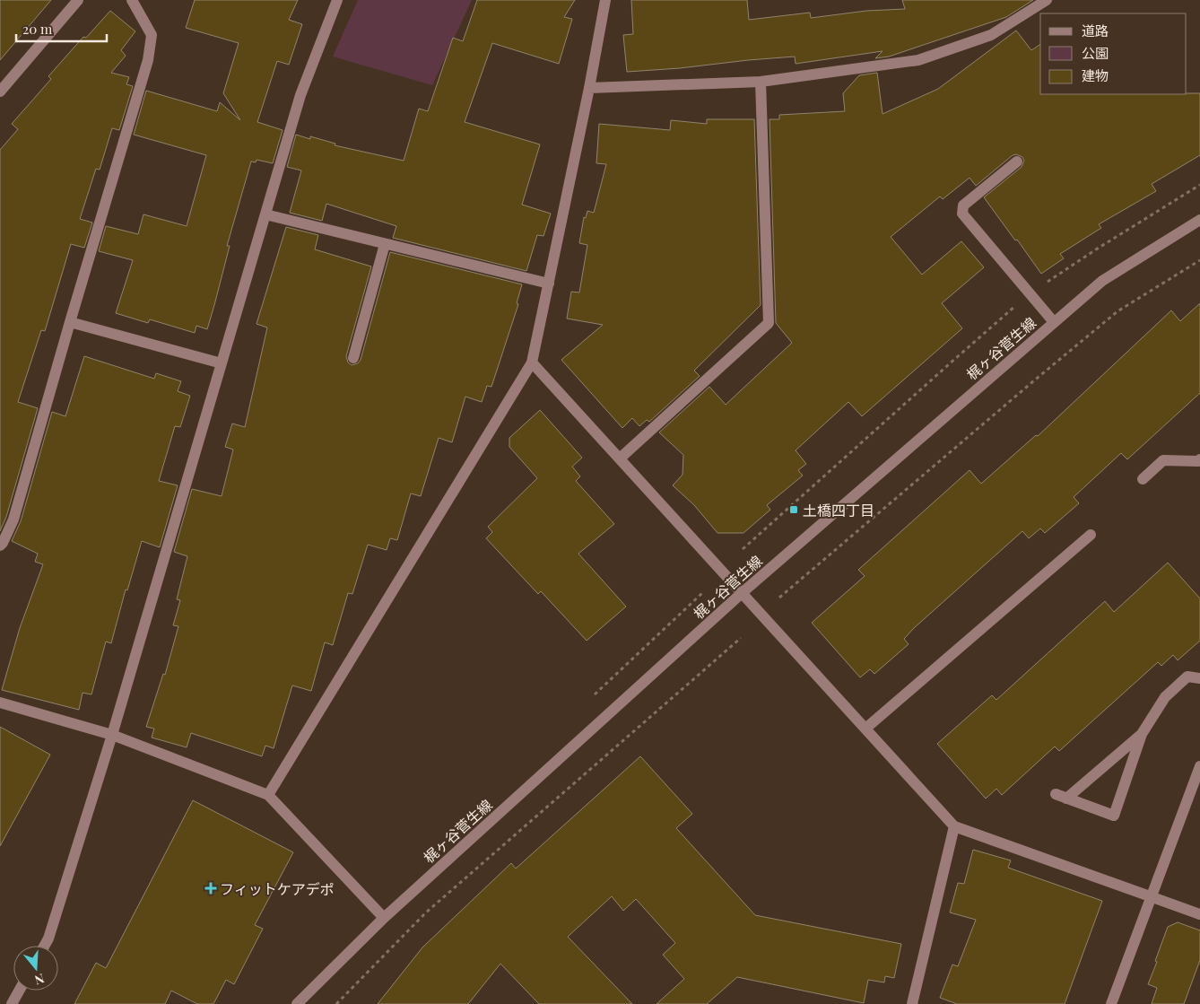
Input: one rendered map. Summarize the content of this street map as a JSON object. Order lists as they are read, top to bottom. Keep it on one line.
{"streets":{"street":["梶ヶ谷菅生線"]},"places":{"transit":["土橋四丁目"],"health":["フィットケアデポ"]},"legend":["道路","公園","建物"],"scale_bar":"20 m","north":"bottom"}
